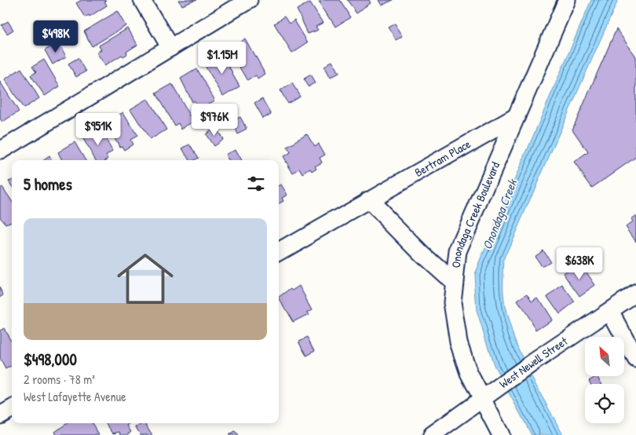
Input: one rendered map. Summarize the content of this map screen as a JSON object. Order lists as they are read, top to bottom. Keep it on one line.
{"streets":{"street":["Bertram Place","Onondaga Creek Boulevard","West Newell Street"]},"crossings":[["Bertram Place","Onondaga Creek Boulevard"],["Onondaga Creek Boulevard","West Newell Street"]],"water":["Onondaga Creek"],"north":"top left","page":{"price":["$498K","$1.15M","$976K","$951K","$638K"],"heading":"5 homes","list":[{"name":"$498,000","note":"2 rooms · 78 m² · West Lafayette Avenue"}]}}
